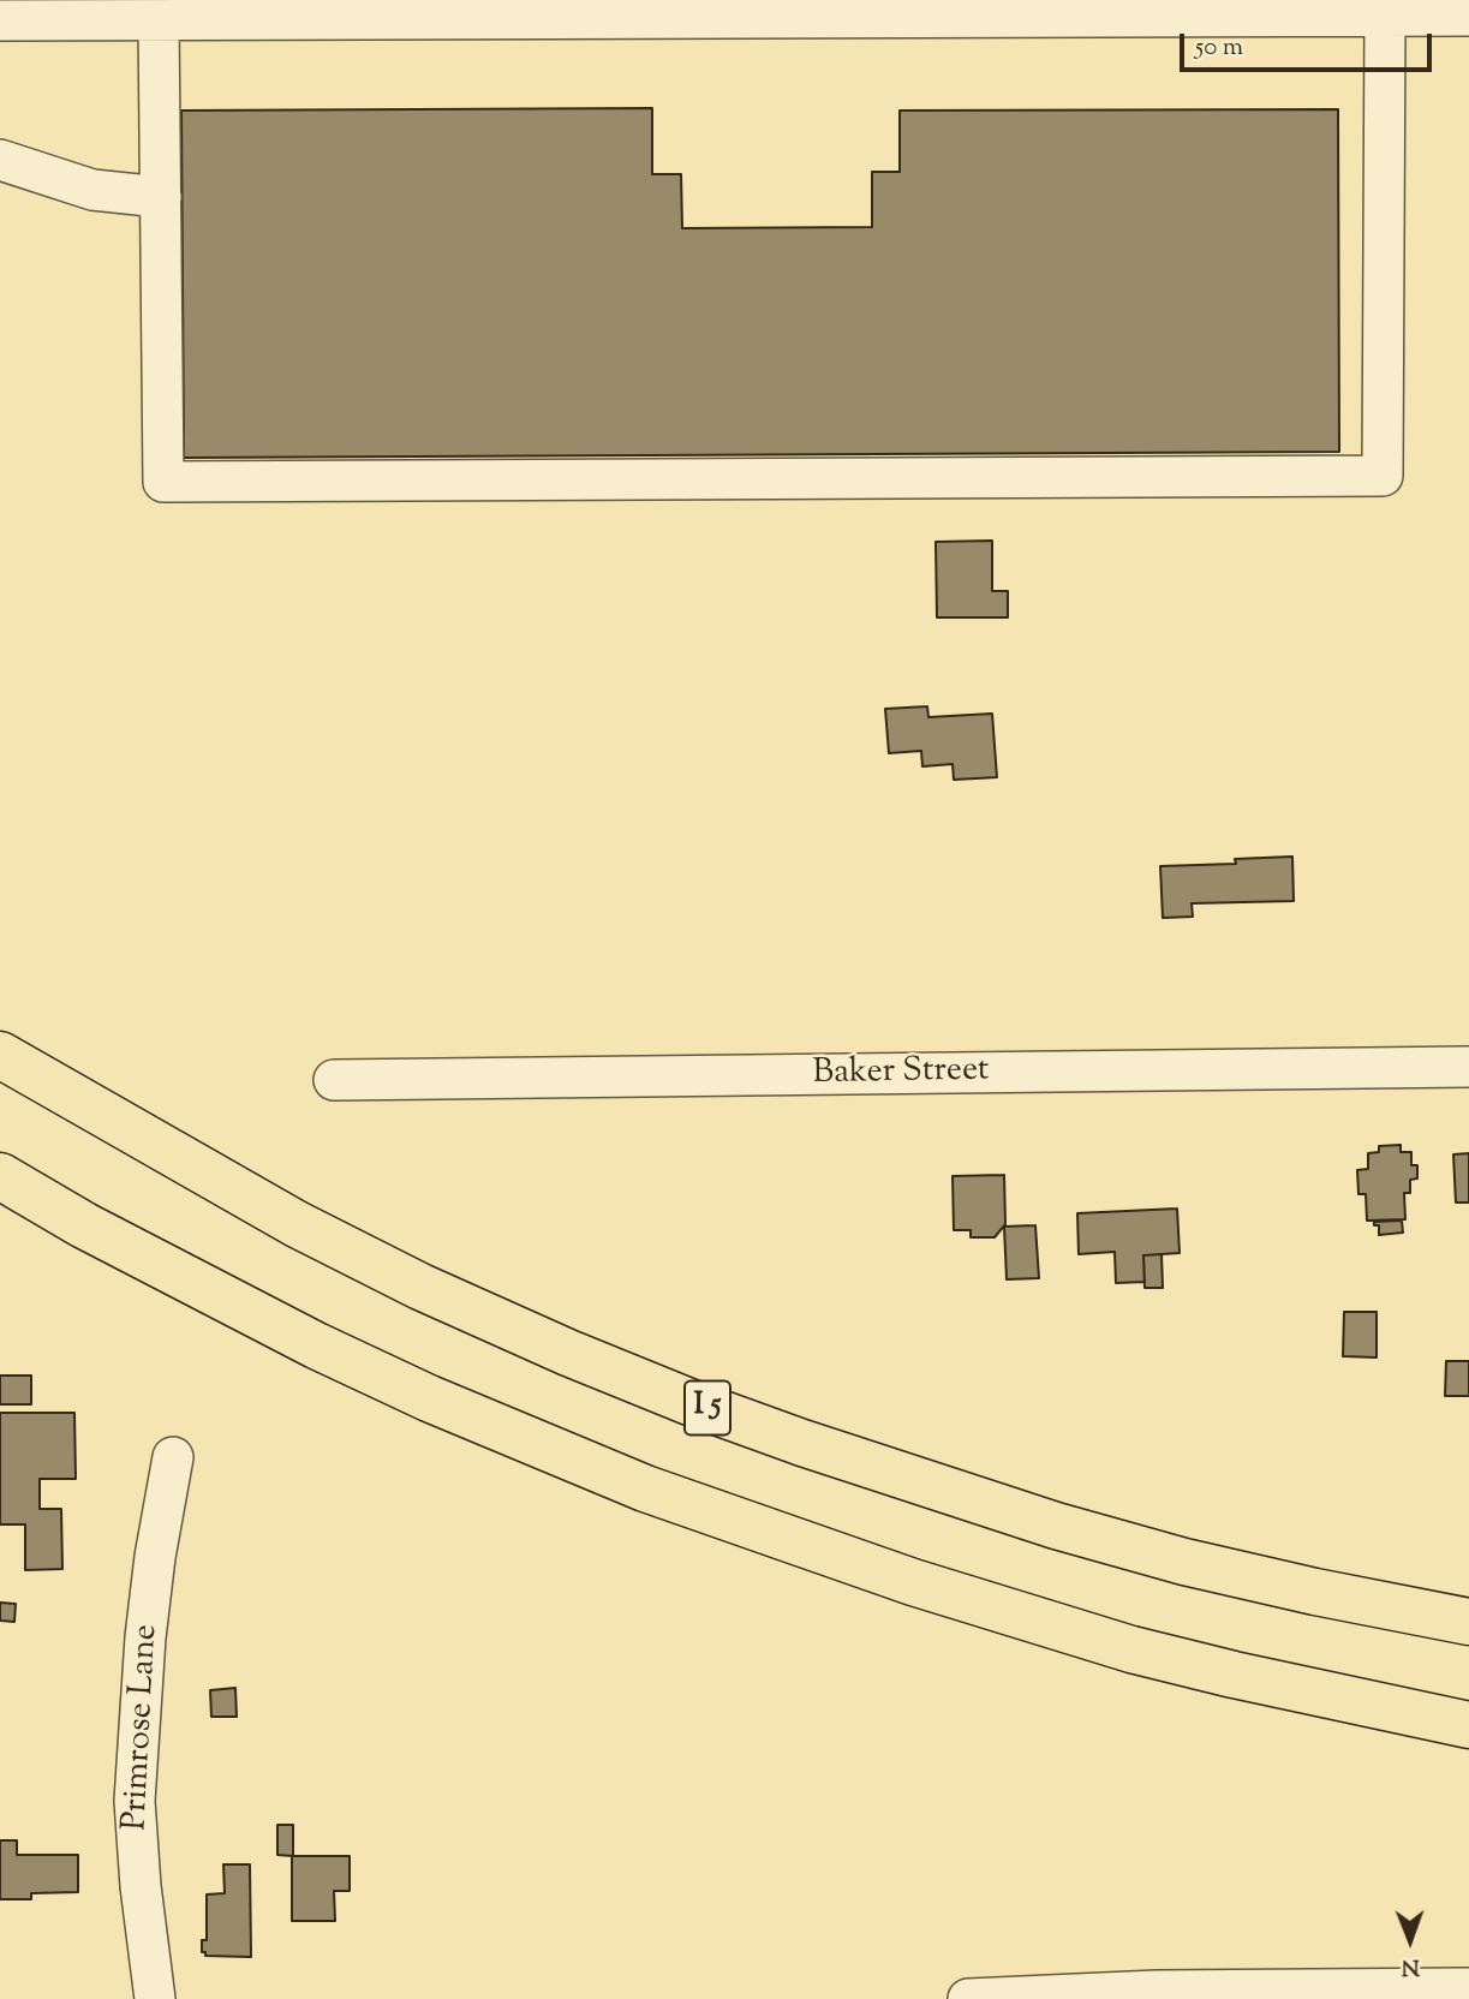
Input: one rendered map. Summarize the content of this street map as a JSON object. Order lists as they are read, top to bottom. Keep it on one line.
{"streets":{"highway":["I 5"],"street":["Baker Street","Primrose Lane"]},"scale_bar":"50 m","north":"bottom"}
